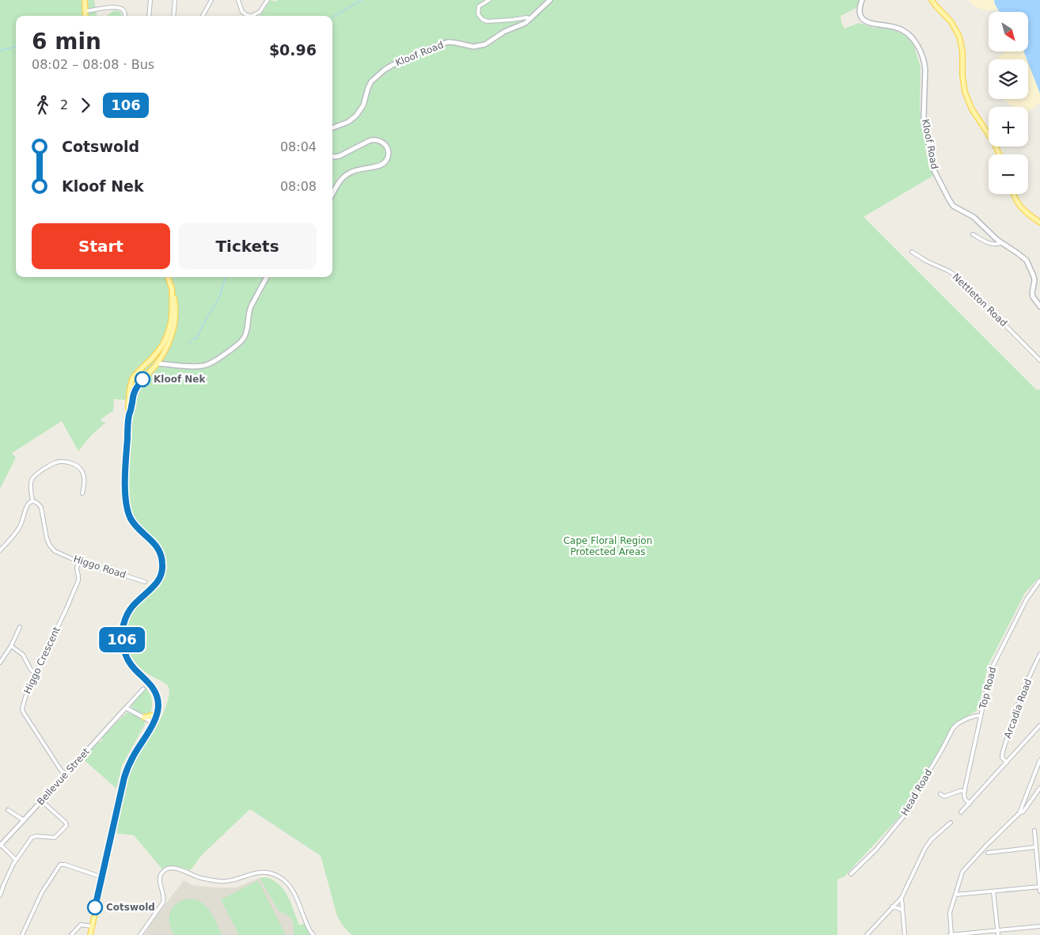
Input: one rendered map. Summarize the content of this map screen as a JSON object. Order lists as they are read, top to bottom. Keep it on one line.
{"streets":{"main road":["Kloof Road"],"street":["Nettleton Road","Higgo Road","Higgo Crescent","Top Road","Arcadia Road","Bellevue Street","Head Road"]},"crossings":[["Higgo Road","Higgo Crescent"],["Higgo Crescent","Bellevue Street"],["Top Road","Head Road"]],"parks":["Cape Floral Region Protected Areas"],"places":["Kloof Nek","Cotswold"],"lines":["bus line 106"],"north":"bottom right","page":{"on_map":"106","map_buttons":["+","−"],"heading":["6 min","08:02 – 08:08 · Bus","$0.96"],"legs":["2","106"],"list":[{"name":"Cotswold","value":"08:04"},{"name":"Kloof Nek","value":"08:08"}],"buttons":["Start","Tickets"]}}
